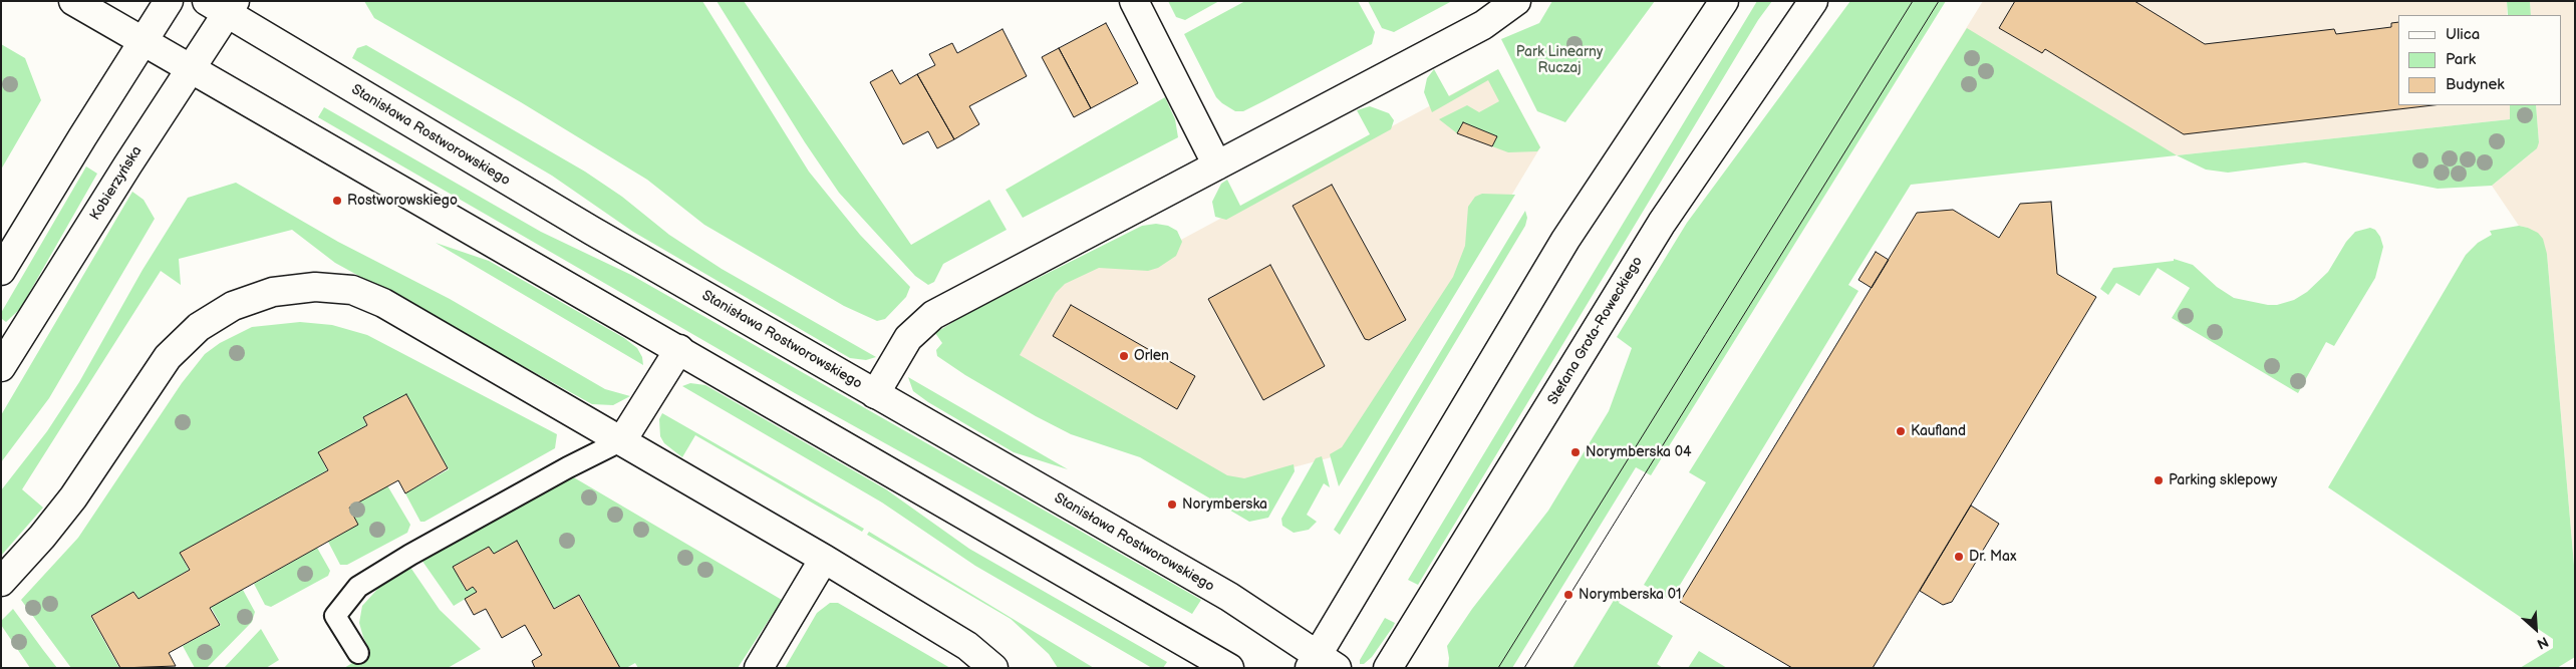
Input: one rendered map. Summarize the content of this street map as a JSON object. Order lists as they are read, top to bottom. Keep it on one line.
{"streets":{"main road":["Stanisława Rostworowskiego","Kobierzyńska","Stefana Grota-Roweckiego"]},"crossings":[["Stanisława Rostworowskiego","Kobierzyńska"]],"parks":["Park Linearny Ruczaj"],"places":["Rostworowskiego","Orlen","Kaufland","Norymberska 04","Parking sklepowy","Norymberska","Dr. Max","Norymberska 01"],"legend":["Ulica","Park","Budynek"],"north":"bottom right"}
